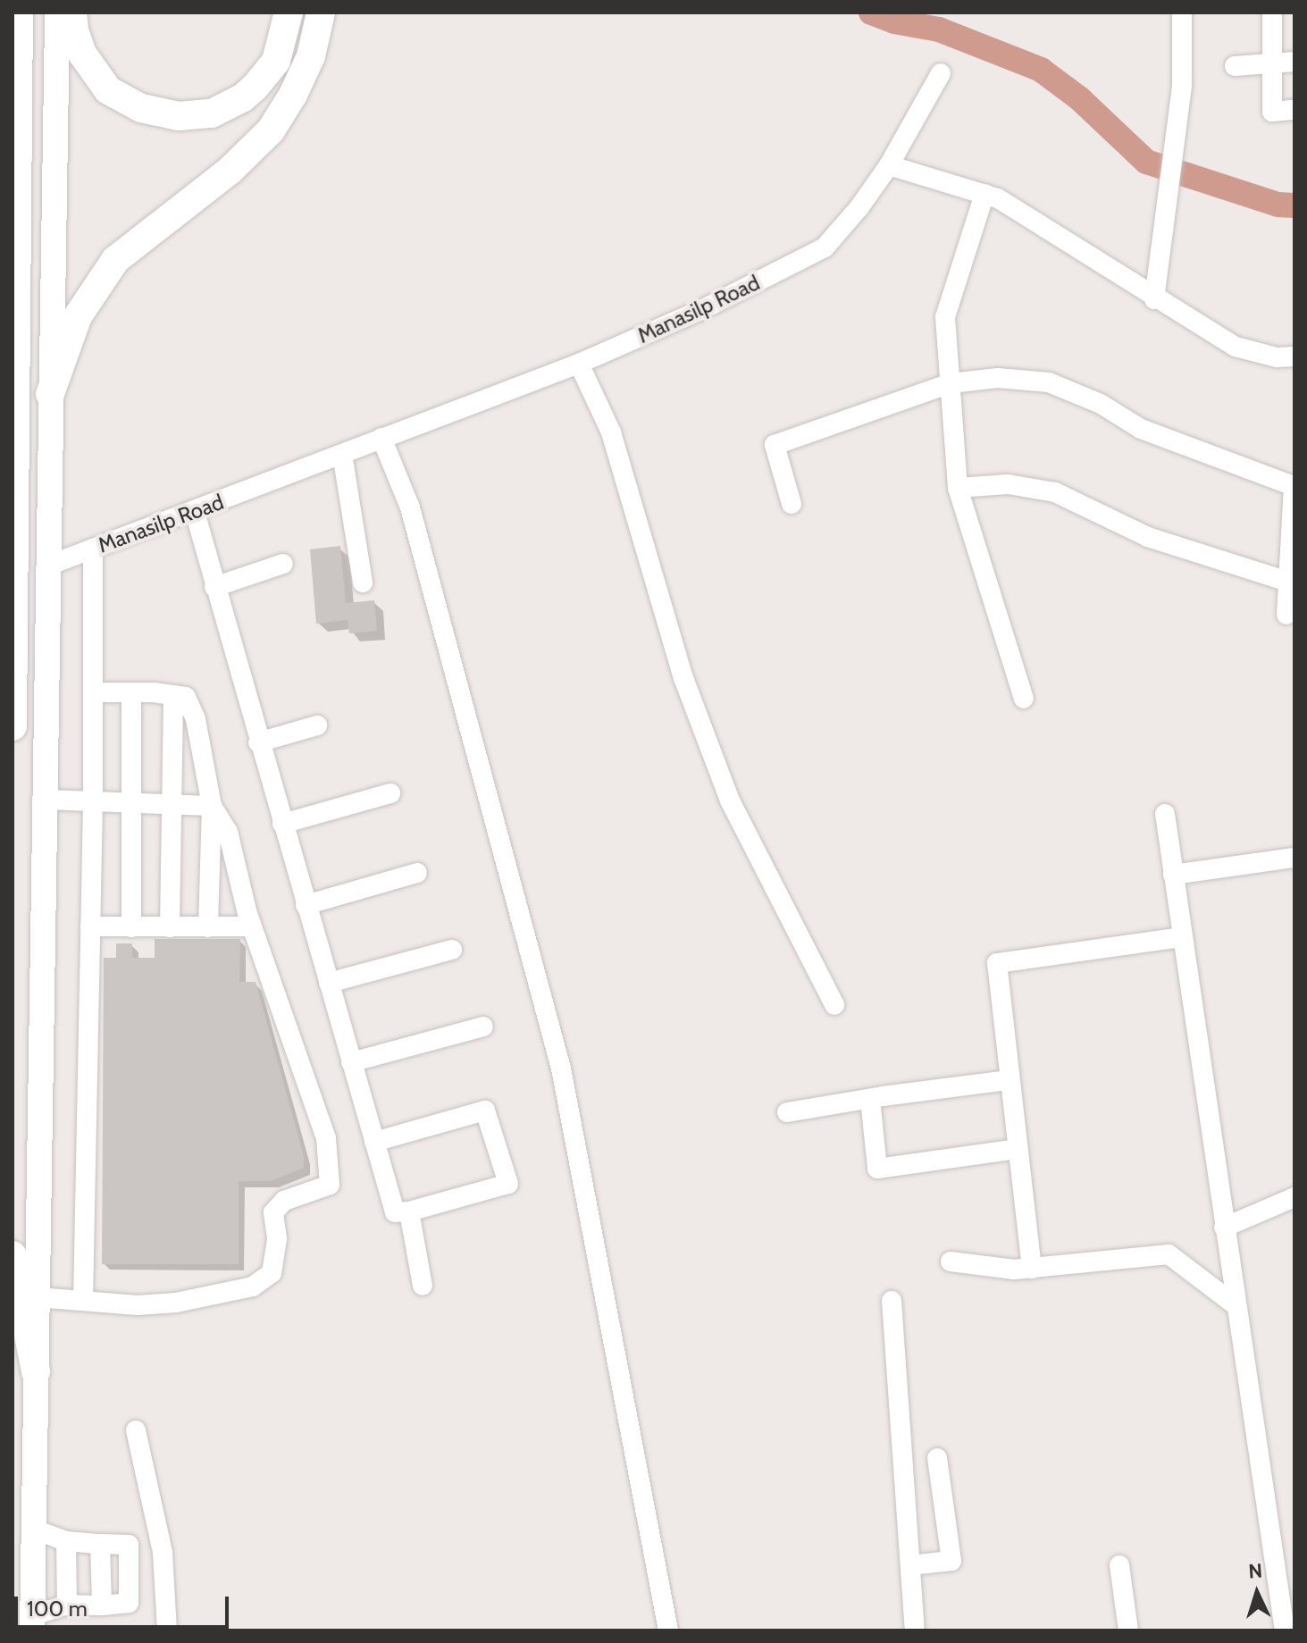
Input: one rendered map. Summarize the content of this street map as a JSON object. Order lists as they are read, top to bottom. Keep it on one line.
{"streets":{"street":["Manasilp Road"]},"scale_bar":"100 m","north":"top"}
